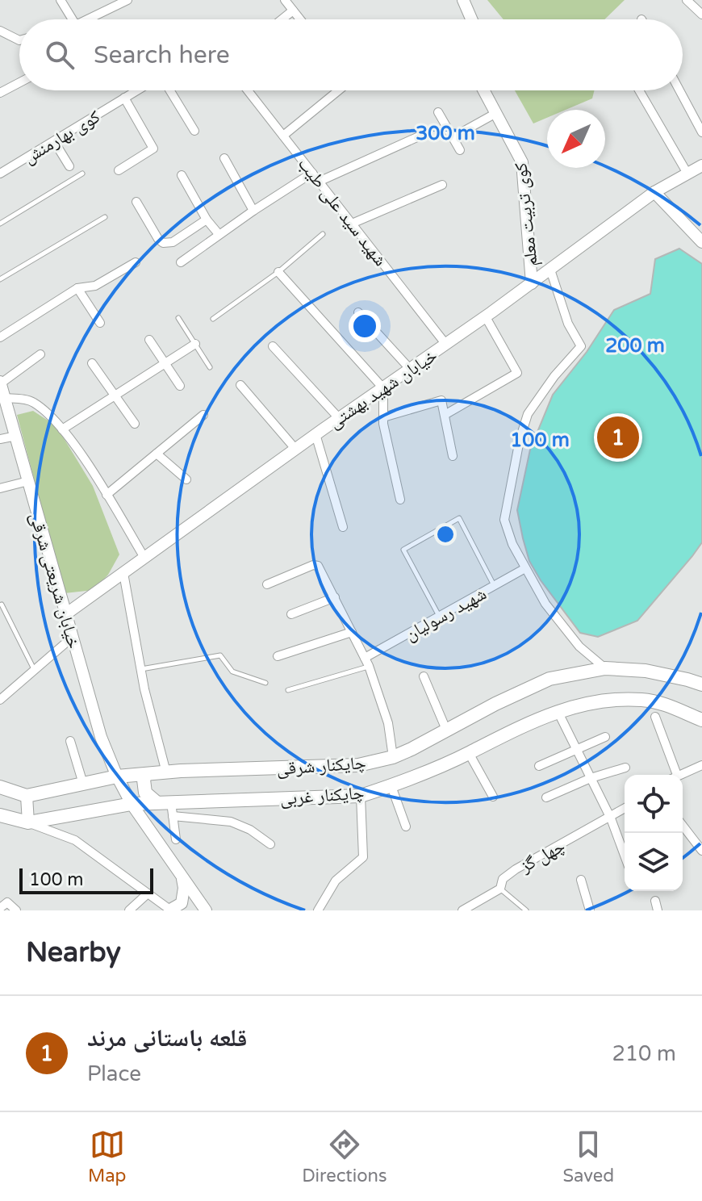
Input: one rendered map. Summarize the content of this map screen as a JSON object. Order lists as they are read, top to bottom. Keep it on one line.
{"streets":{"main road":["چایکنار شرقی","چایکنار غربی"],"street":["کوی بهارمنش","شهید سید علی طیب","کوی تربیت معلم","خیابان شهید بهشتی","خیابان شریعتی شرقی","شهید رسولیان","چهل گز"]},"crossings":[["شهید سید علی طیب","خیابان شهید بهشتی"],["کوی تربیت معلم","خیابان شهید بهشتی"],["خیابان شهید بهشتی","خیابان شریعتی شرقی"],["خیابان شریعتی شرقی","چایکنار شرقی"],["خیابان شریعتی شرقی","چایکنار غربی"]],"scale_bar":"100 m","north":"bottom left","page":{"search":"Search here","pins":"1","scale":"100 m","heading":"Nearby","list":[{"mark":"1","name":"قلعه باستانی مرند","note":"Place","value":"210 m"}],"nav":["Map","Directions","Saved"]},"rings":["300 m","200 m","100 m"]}
